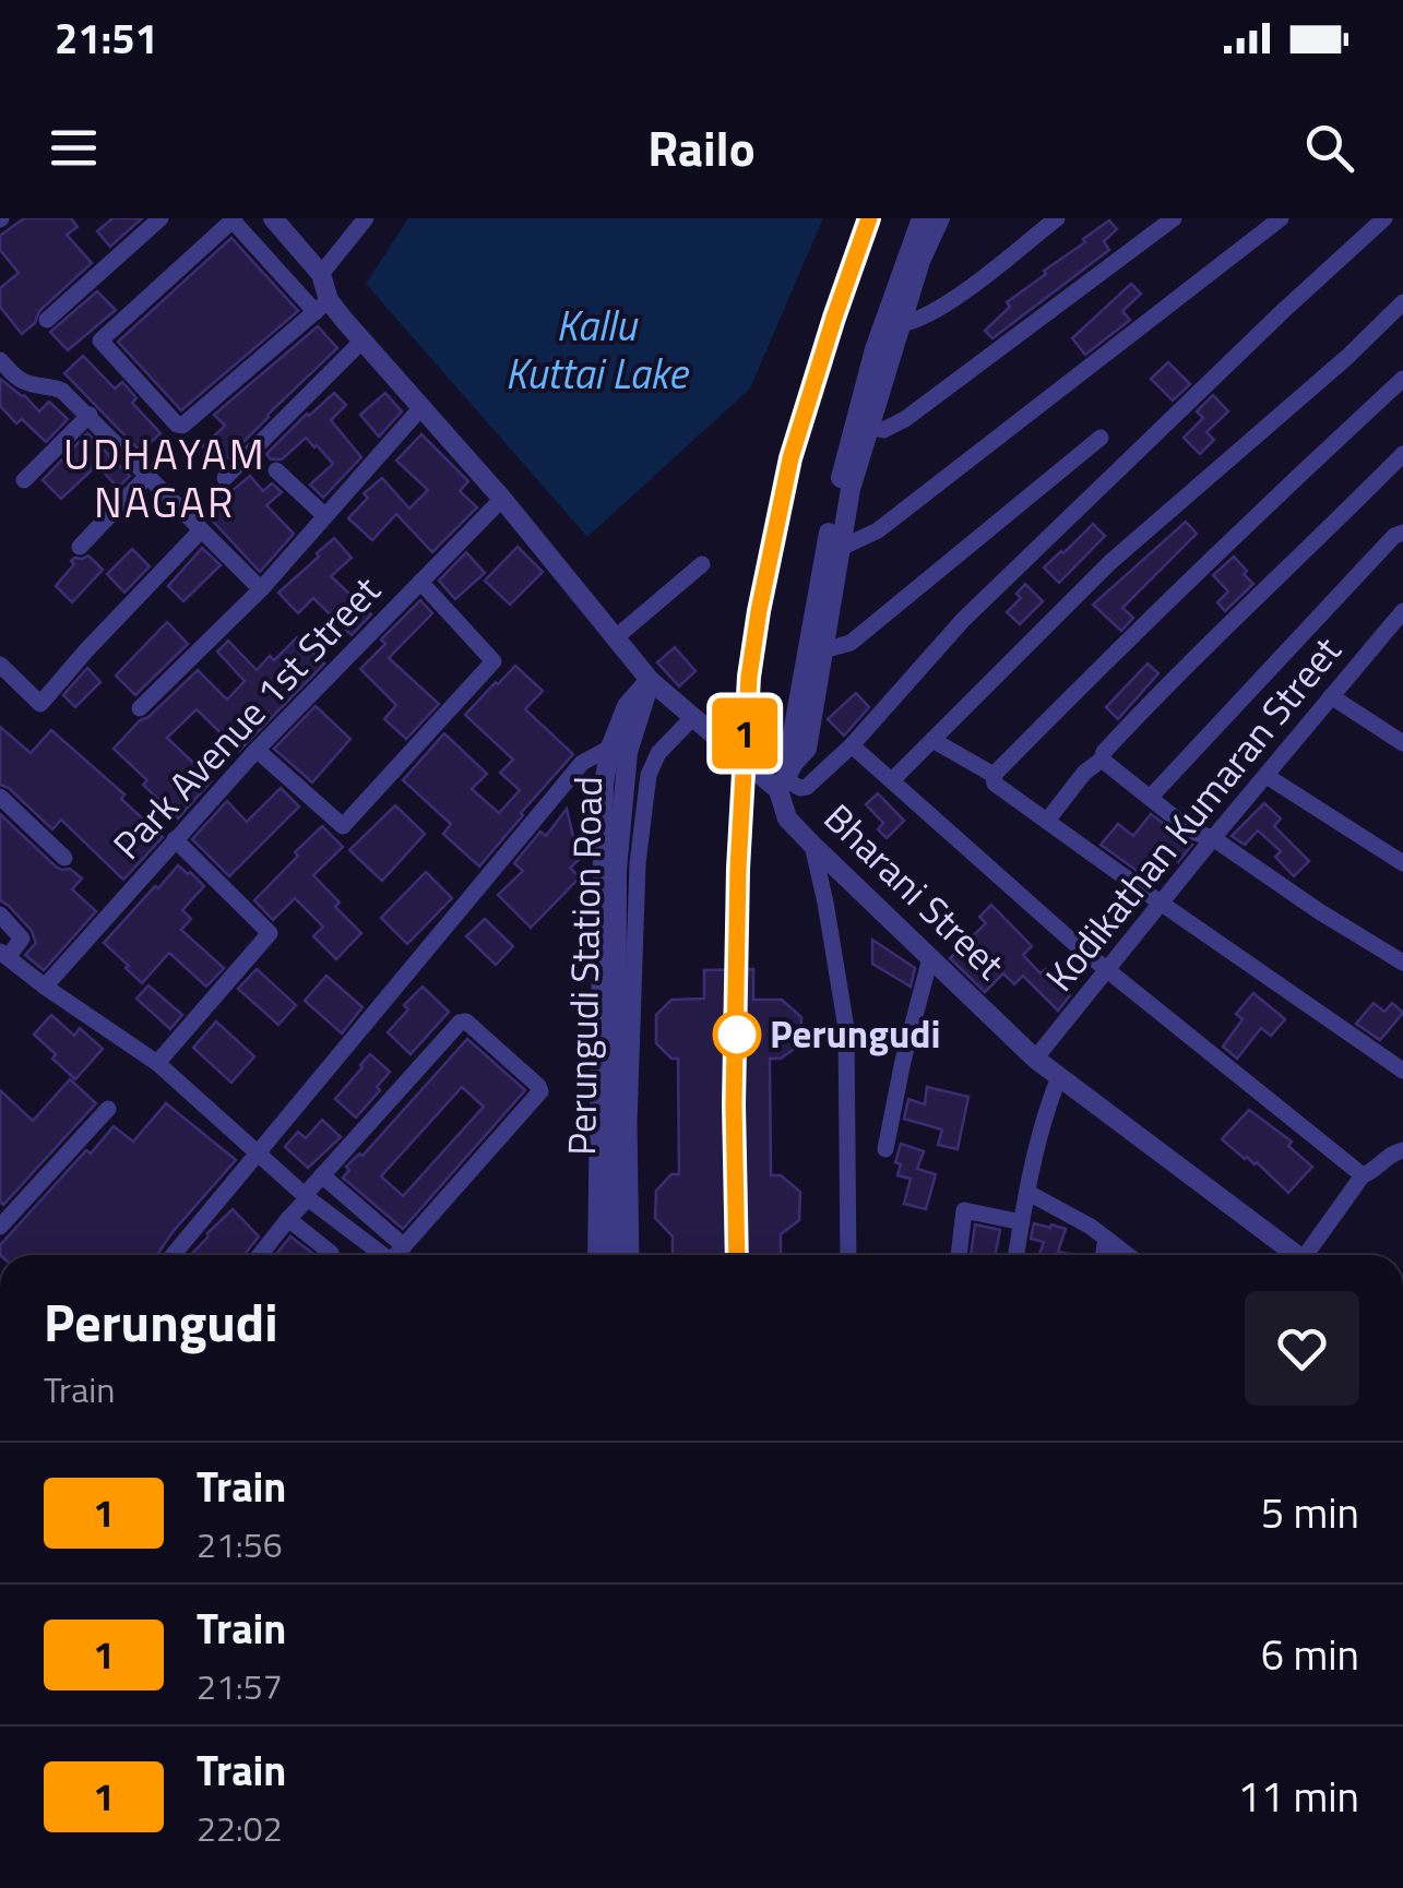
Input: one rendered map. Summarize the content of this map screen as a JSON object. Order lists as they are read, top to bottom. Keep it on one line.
{"streets":{"street":["Park Avenue 1st Street","Kodikathan Kumaran Street","Bharani Street","Perungudi Station Road"]},"crossings":[["Park Avenue 1st Street","Bharani Street"],["Kodikathan Kumaran Street","Bharani Street"],["Bharani Street","Perungudi Station Road"]],"districts":["UDHAYAM NAGAR"],"water":["Kallu Kuttai Lake"],"places":["Perungudi"],"page":{"status":"21:51","header":"Railo","on_map":"1","heading":["Perungudi","Train"],"list":[{"mark":"1","name":"Train","note":"21:56","value":"5 min"},{"mark":"1","name":"Train","note":"21:57","value":"6 min"},{"mark":"1","name":"Train","note":"22:02","value":"11 min"}]}}
